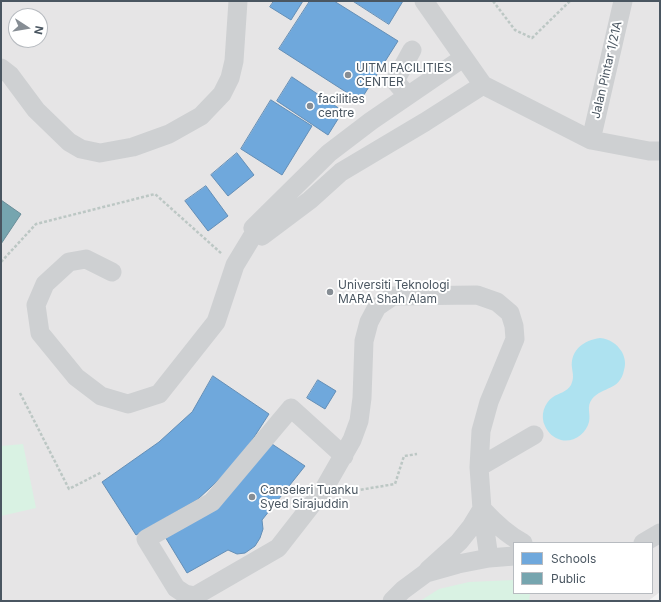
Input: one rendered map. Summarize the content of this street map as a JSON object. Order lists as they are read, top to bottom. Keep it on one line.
{"streets":{"street":["Jalan Pintar 1/21A"]},"places":["UITM FACILITIES CENTER","facilities centre","Universiti Teknologi MARA Shah Alam","Canseleri Tuanku Syed Sirajuddin"],"legend":["Schools","Public"],"north":"right"}
